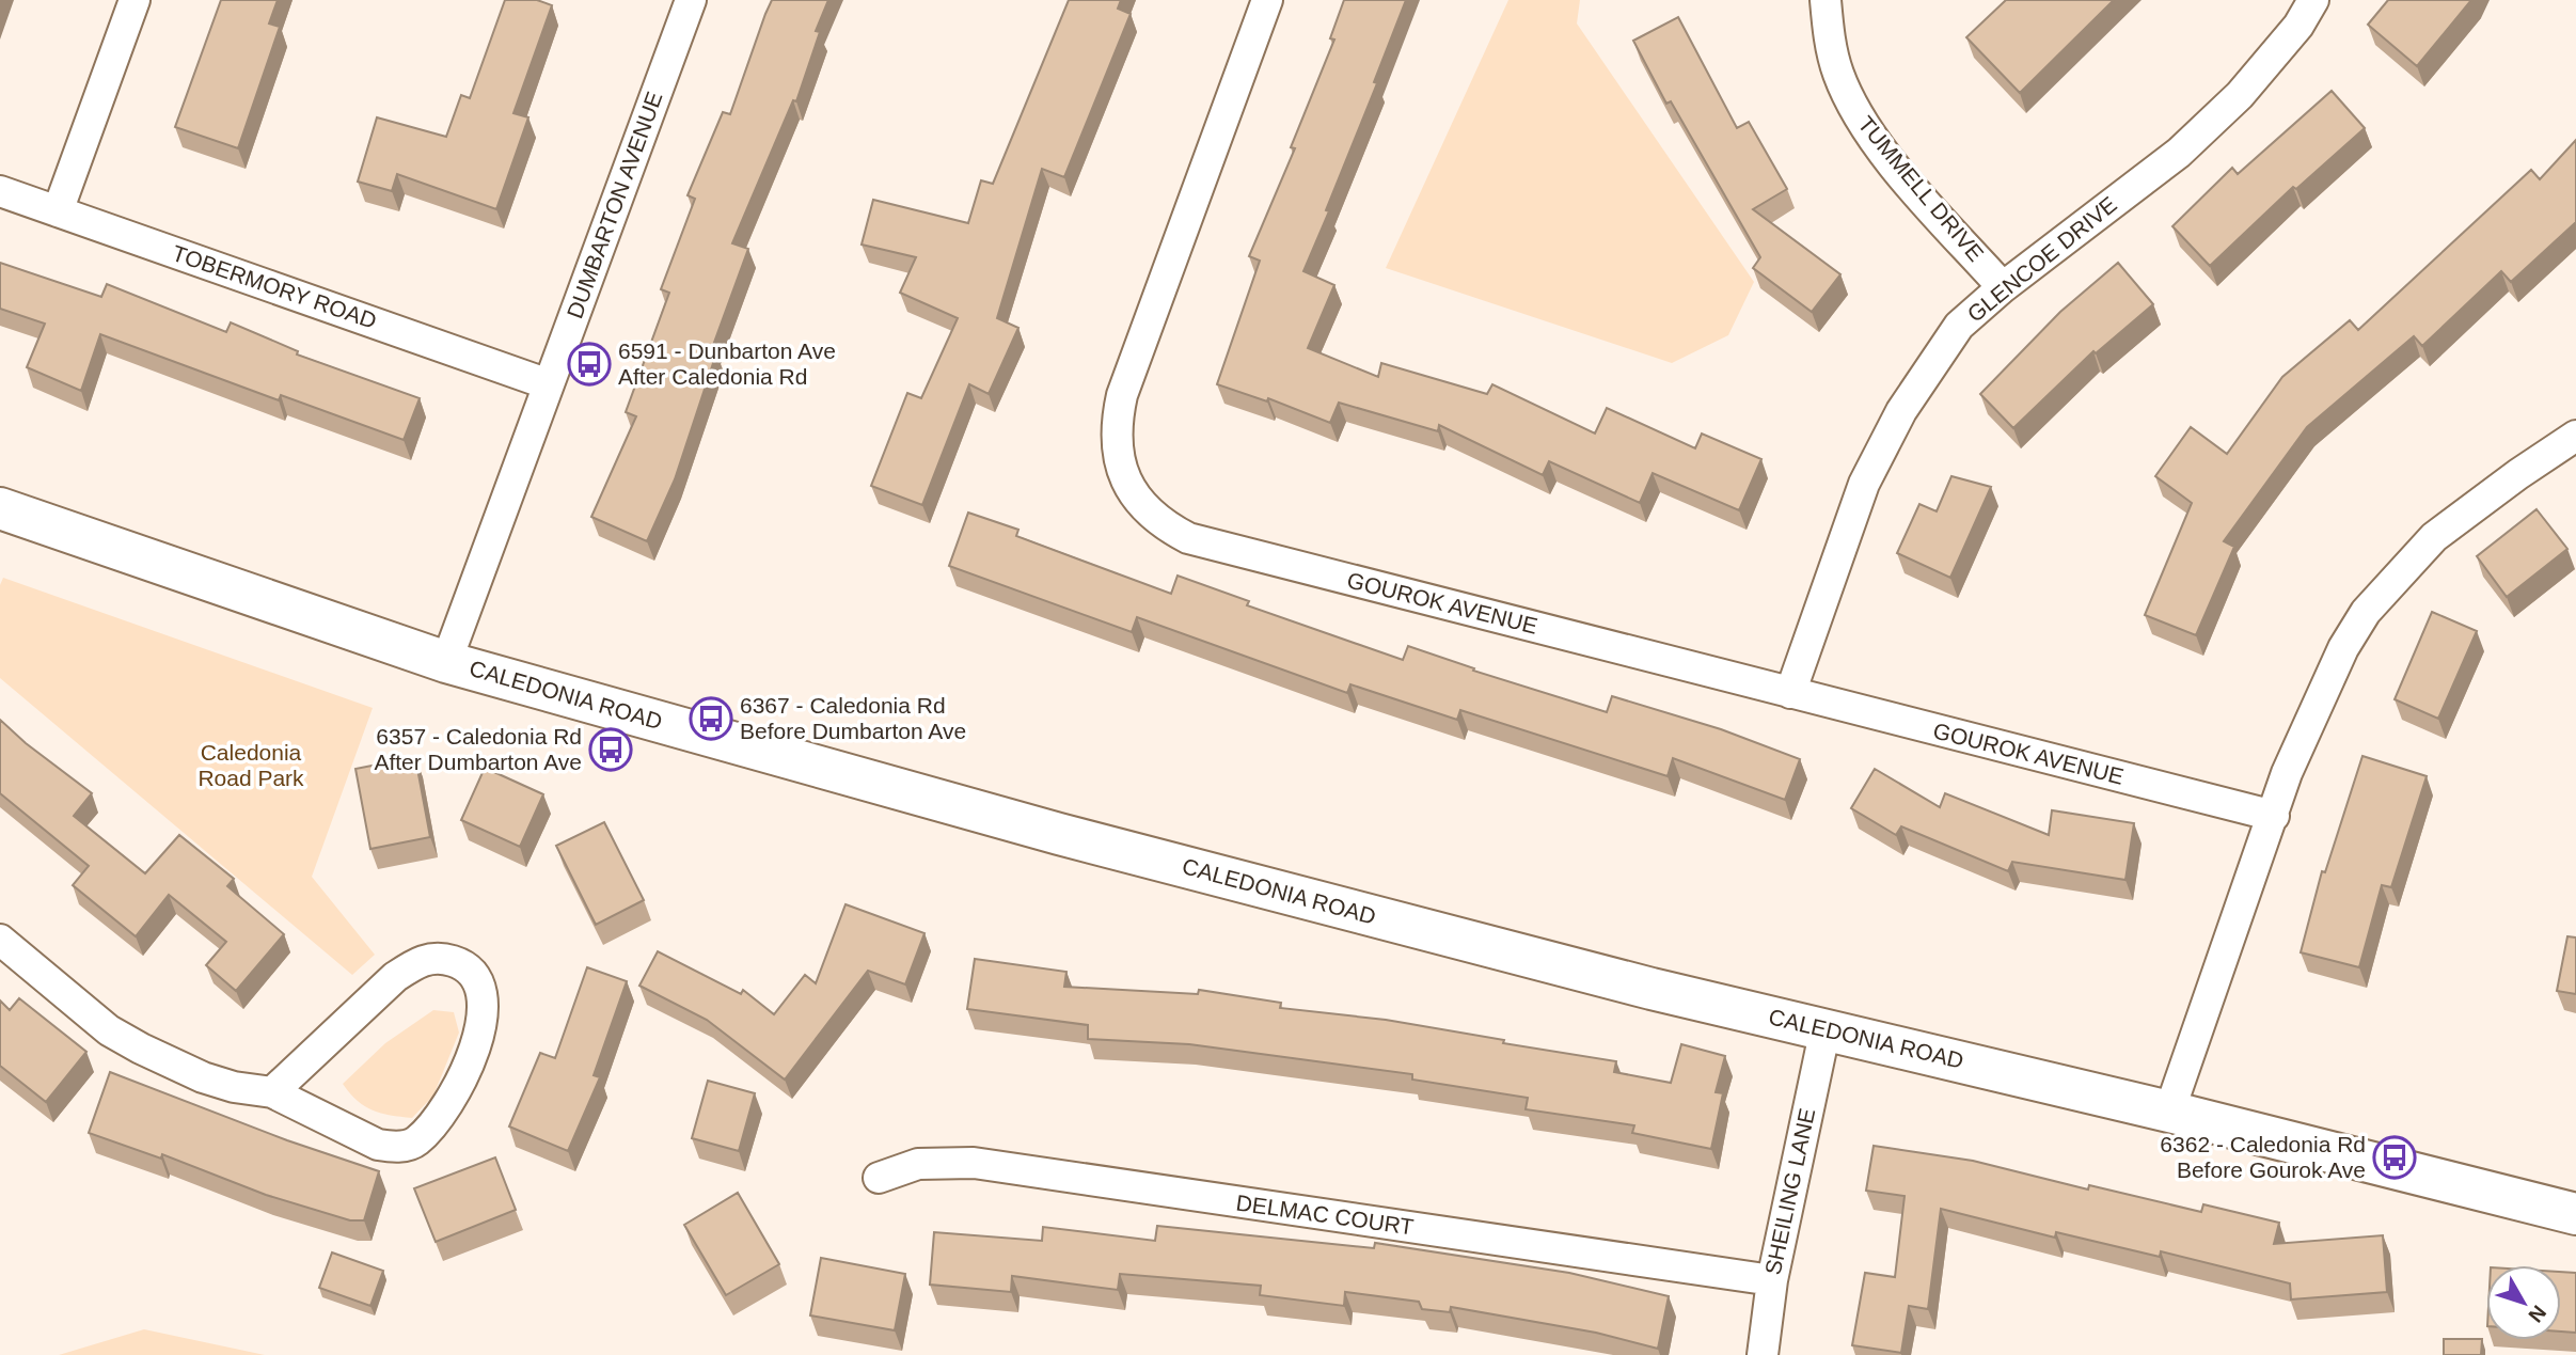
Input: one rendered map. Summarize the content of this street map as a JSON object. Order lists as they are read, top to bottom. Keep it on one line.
{"streets":{"street":["TUMMELL DRIVE","DUMBARTON AVENUE","GLENCOE DRIVE","TOBERMORY ROAD","GOUROK AVENUE","CALEDONIA ROAD","SHEILING LANE","DELMAC COURT"]},"crossings":[["TUMMELL DRIVE","GLENCOE DRIVE"],["DUMBARTON AVENUE","TOBERMORY ROAD"],["DUMBARTON AVENUE","CALEDONIA ROAD"],["GLENCOE DRIVE","GOUROK AVENUE"],["CALEDONIA ROAD","SHEILING LANE"],["SHEILING LANE","DELMAC COURT"]],"parks":["Caledonia Road Park"],"places":{"bus stop":["6591 - Dunbarton Ave After Caledonia Rd","6367 - Caledonia Rd Before Dumbarton Ave","6357 - Caledonia Rd After Dumbarton Ave","6362 - Caledonia Rd Before Gourok Ave"]},"north":"bottom right"}
